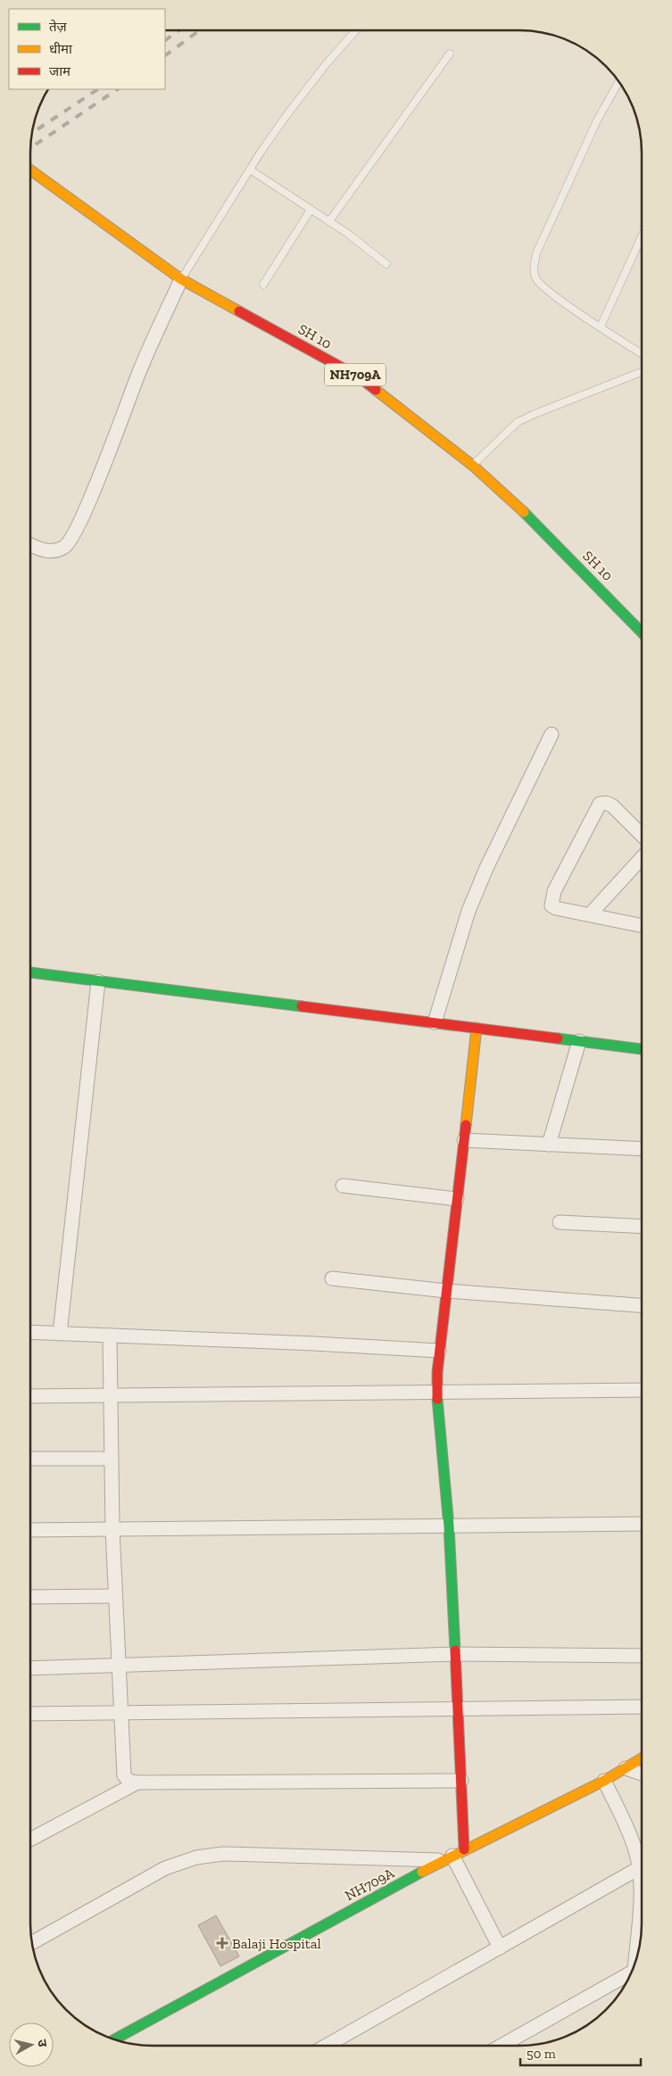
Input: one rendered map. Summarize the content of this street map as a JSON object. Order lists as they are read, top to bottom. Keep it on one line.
{"streets":{"main road":["SH 10","NH709A"]},"places":{"health":["Balaji Hospital"]},"legend":["तेज़","धीमा","जाम"],"scale_bar":"50 m","north":"right"}
